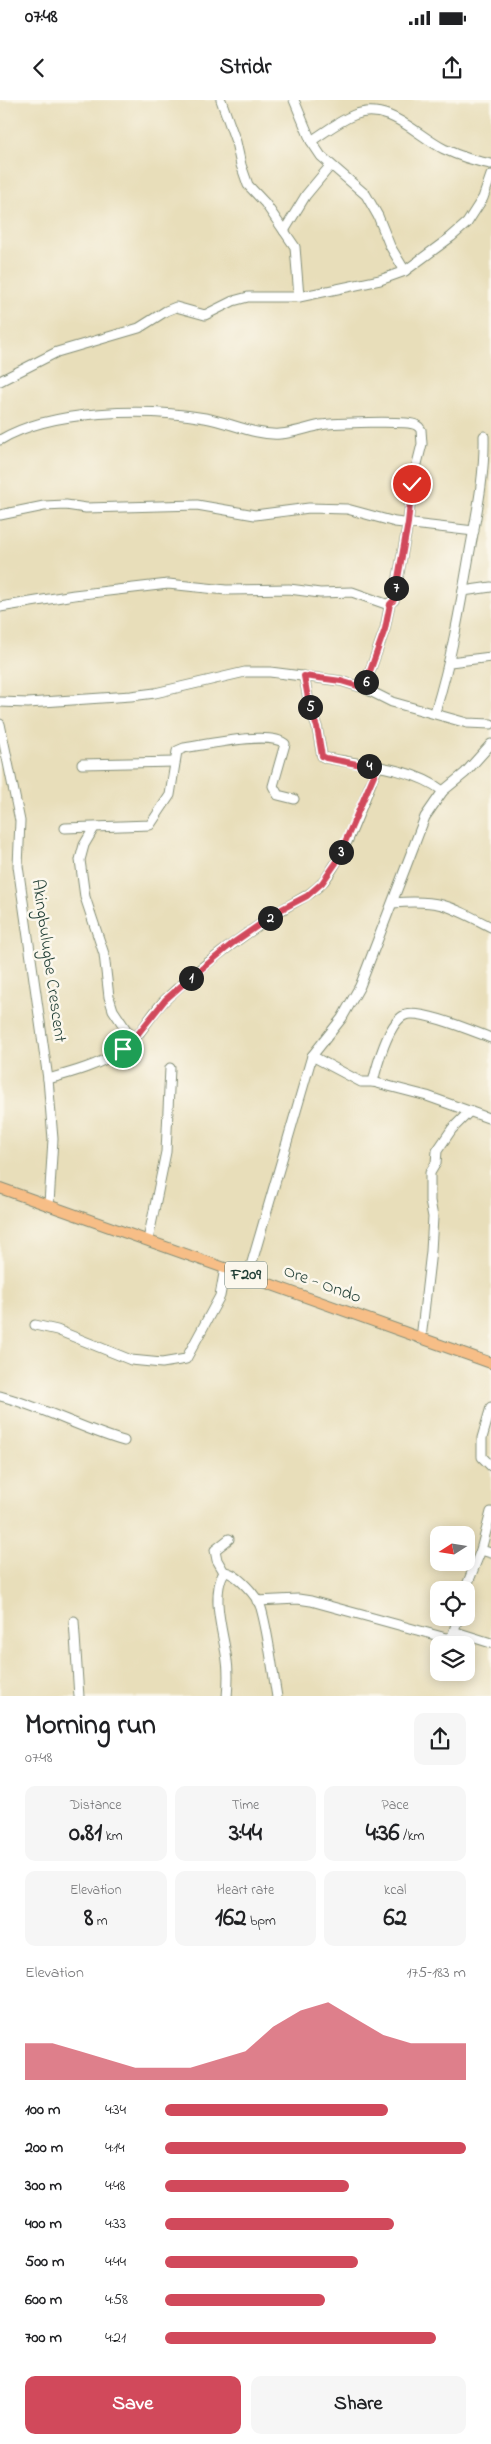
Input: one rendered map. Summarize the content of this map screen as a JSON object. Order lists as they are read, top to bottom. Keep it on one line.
{"streets":{"main road":["F209","Ore - Ondo"],"street":["Akingbulugbe Crescent"]},"crossings":[["Akingbulugbe Crescent","Ore - Ondo"]],"north":"left","page":{"status":"07:48","header":"Stridr","pins":["7","6","5","4","3","2","1"],"heading":["Morning run","07:48"],"stats":[["Distance","0.81 km"],["Time","3:44"],["Pace","4:36 /km"],["Elevation","8 m"],["Heart rate","162 bpm"],["kcal","62"]],"chart":["Elevation","175–183 m"],"list":[{"name":"100 m","note":"4:34"},{"name":"200 m","note":"4:14"},{"name":"300 m","note":"4:48"},{"name":"400 m","note":"4:33"},{"name":"500 m","note":"4:44"},{"name":"600 m","note":"4:58"},{"name":"700 m","note":"4:21"}],"buttons":["Save","Share"]}}
